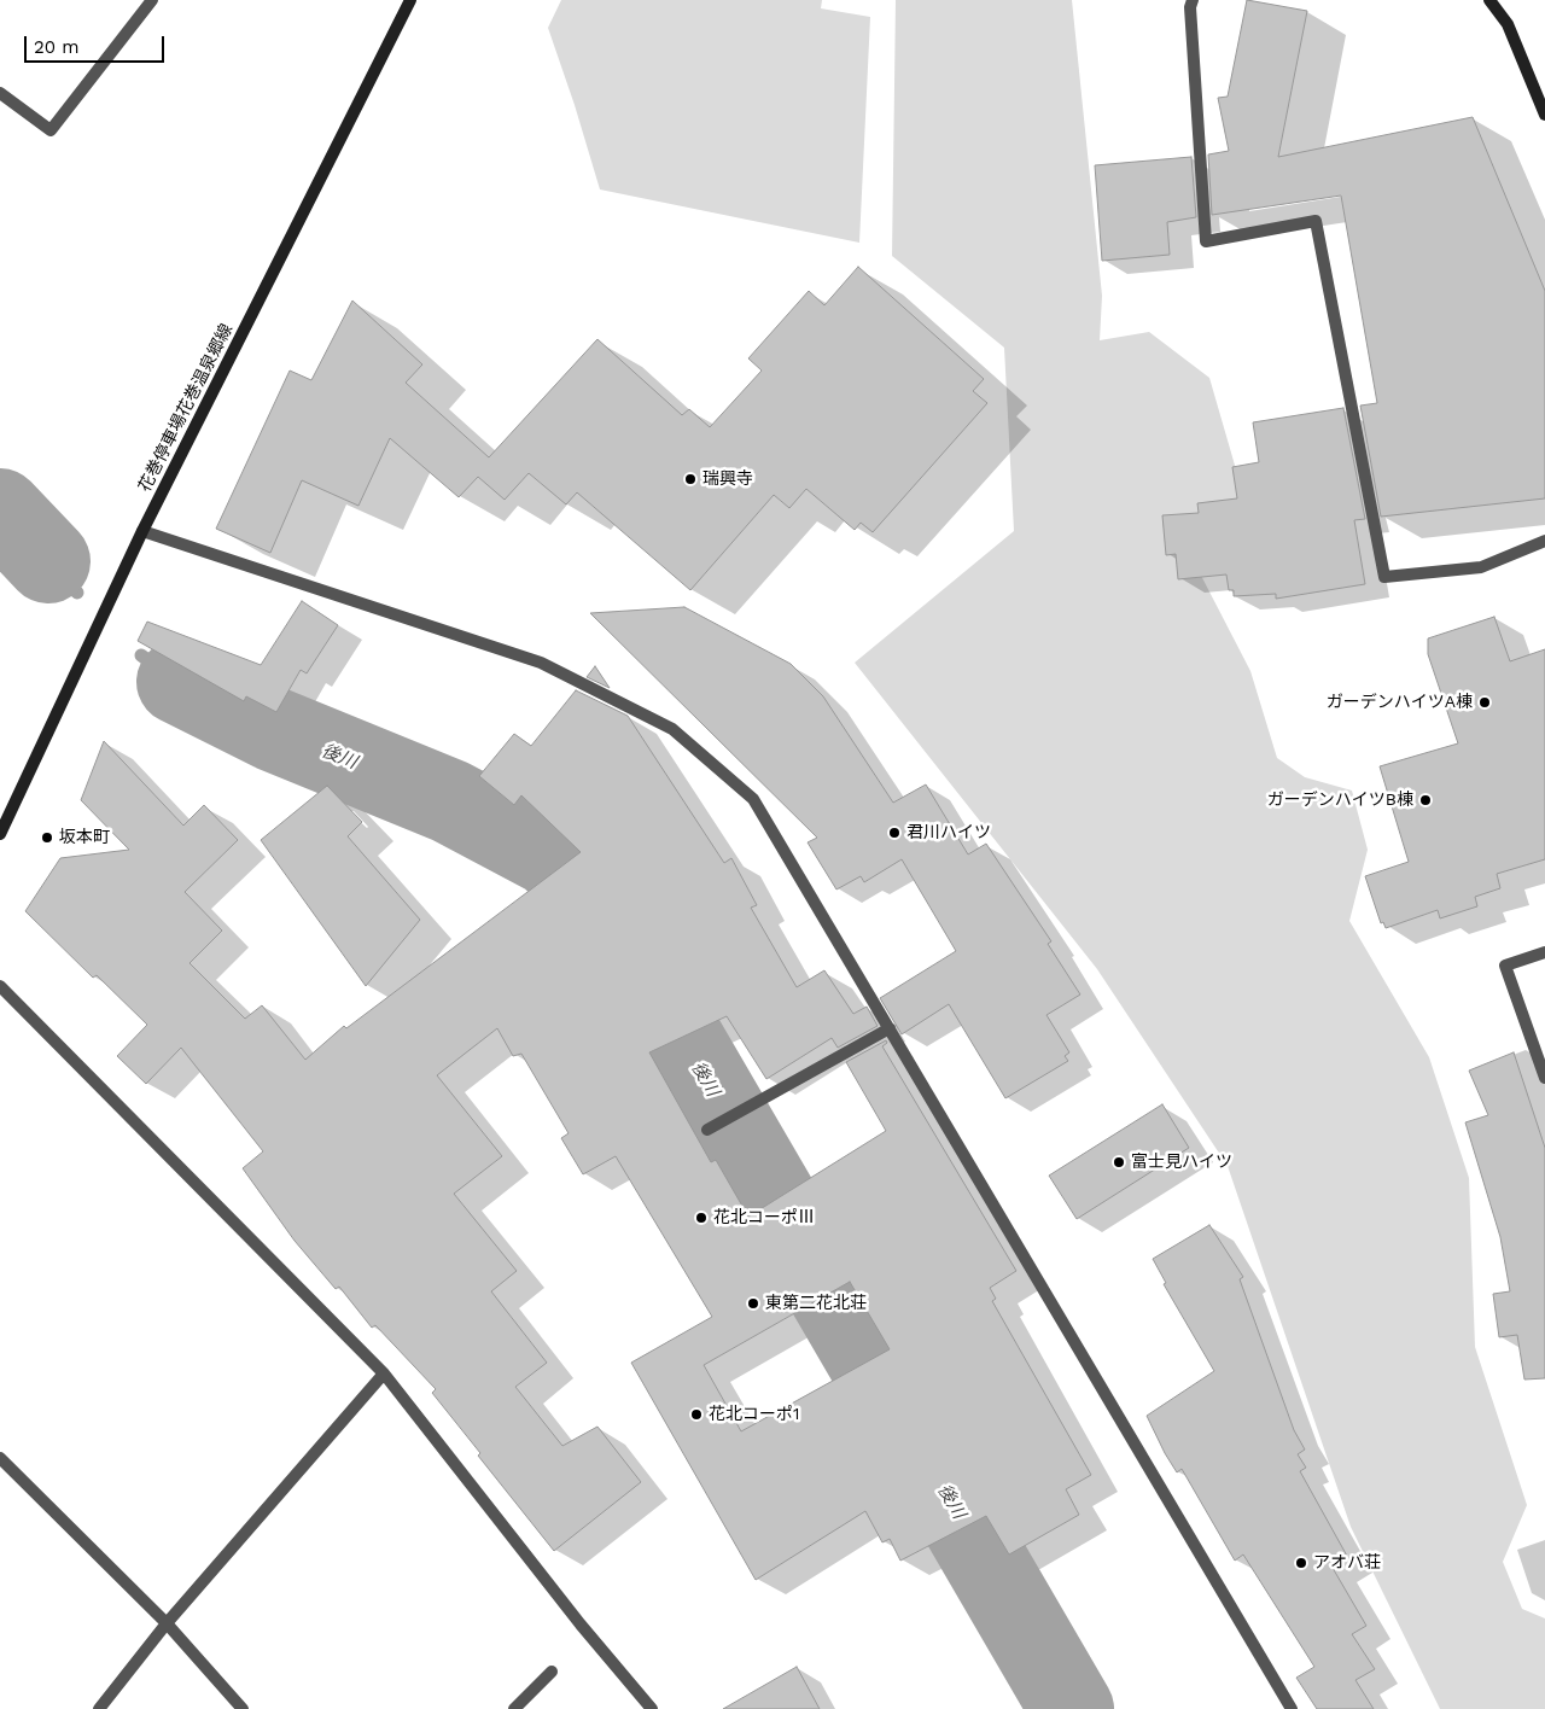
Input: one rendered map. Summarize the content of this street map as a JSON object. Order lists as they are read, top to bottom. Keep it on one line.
{"streets":{"main road":["花巻停車場花巻温泉郷線"]},"water":["後川"],"places":["瑞興寺","ガーデンハイツA棟","ガーデンハイツB棟","君川ハイツ","坂本町","富士見ハイツ","花北コーポⅢ","東第二花北荘","花北コーポ1","アオバ荘"],"scale_bar":"20 m"}
